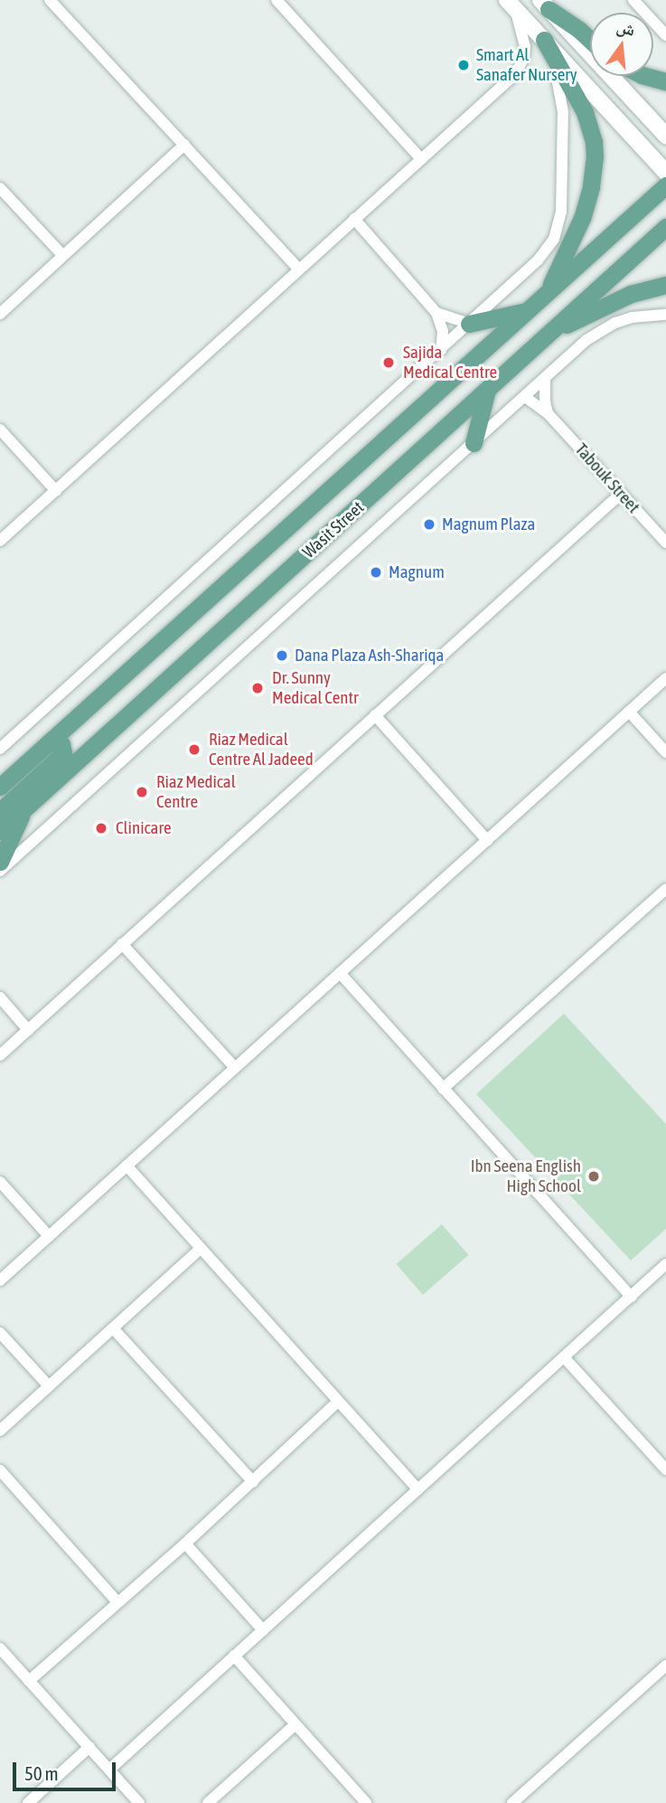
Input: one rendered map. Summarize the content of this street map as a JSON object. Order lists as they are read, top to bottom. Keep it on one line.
{"streets":{"main road":["Wasit Street"],"street":["Tabouk Street"]},"places":["Smart Al Sanafer Nursery","Sajida Medical Centre","Magnum Plaza","Magnum","Dana Plaza Ash-Shariqa","Dr. Sunny Medical Centr","Riaz Medical Centre Al Jadeed","Riaz Medical Centre","Clinicare","Ibn Seena English High School"],"scale_bar":"50 m","north":"top"}
